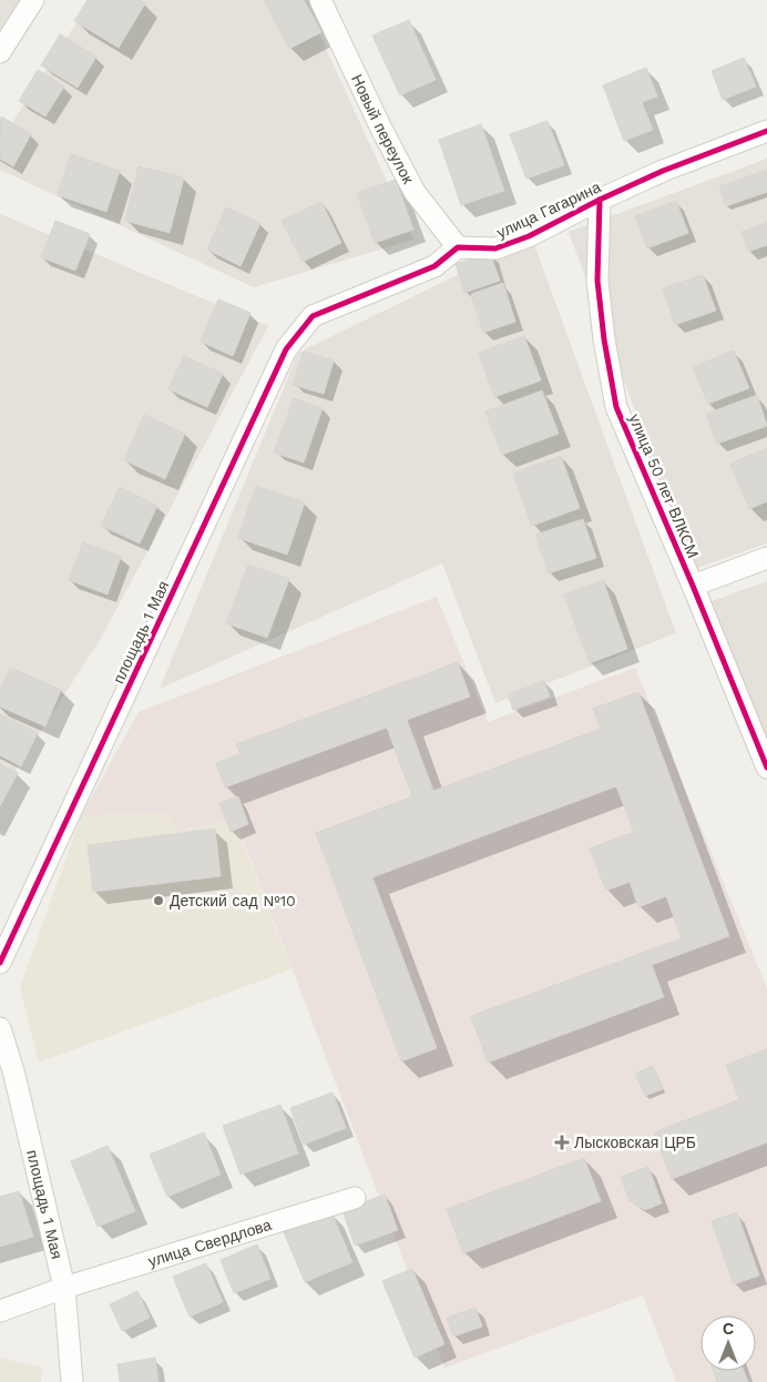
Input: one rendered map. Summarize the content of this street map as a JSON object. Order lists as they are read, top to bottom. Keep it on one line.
{"streets":{"street":["Новый переулок","улица Гагарина","улица 50 лет ВЛКСМ","площадь 1 Мая","улица Свердлова"]},"crossings":[["Новый переулок","улица Гагарина"],["Новый переулок","площадь 1 Мая"],["улица Гагарина","улица 50 лет ВЛКСМ"],["улица Гагарина","площадь 1 Мая"],["площадь 1 Мая","улица Свердлова"]],"places":{"other":["Детский сад №10"],"health":["Лысковская ЦРБ"]},"north":"top"}
